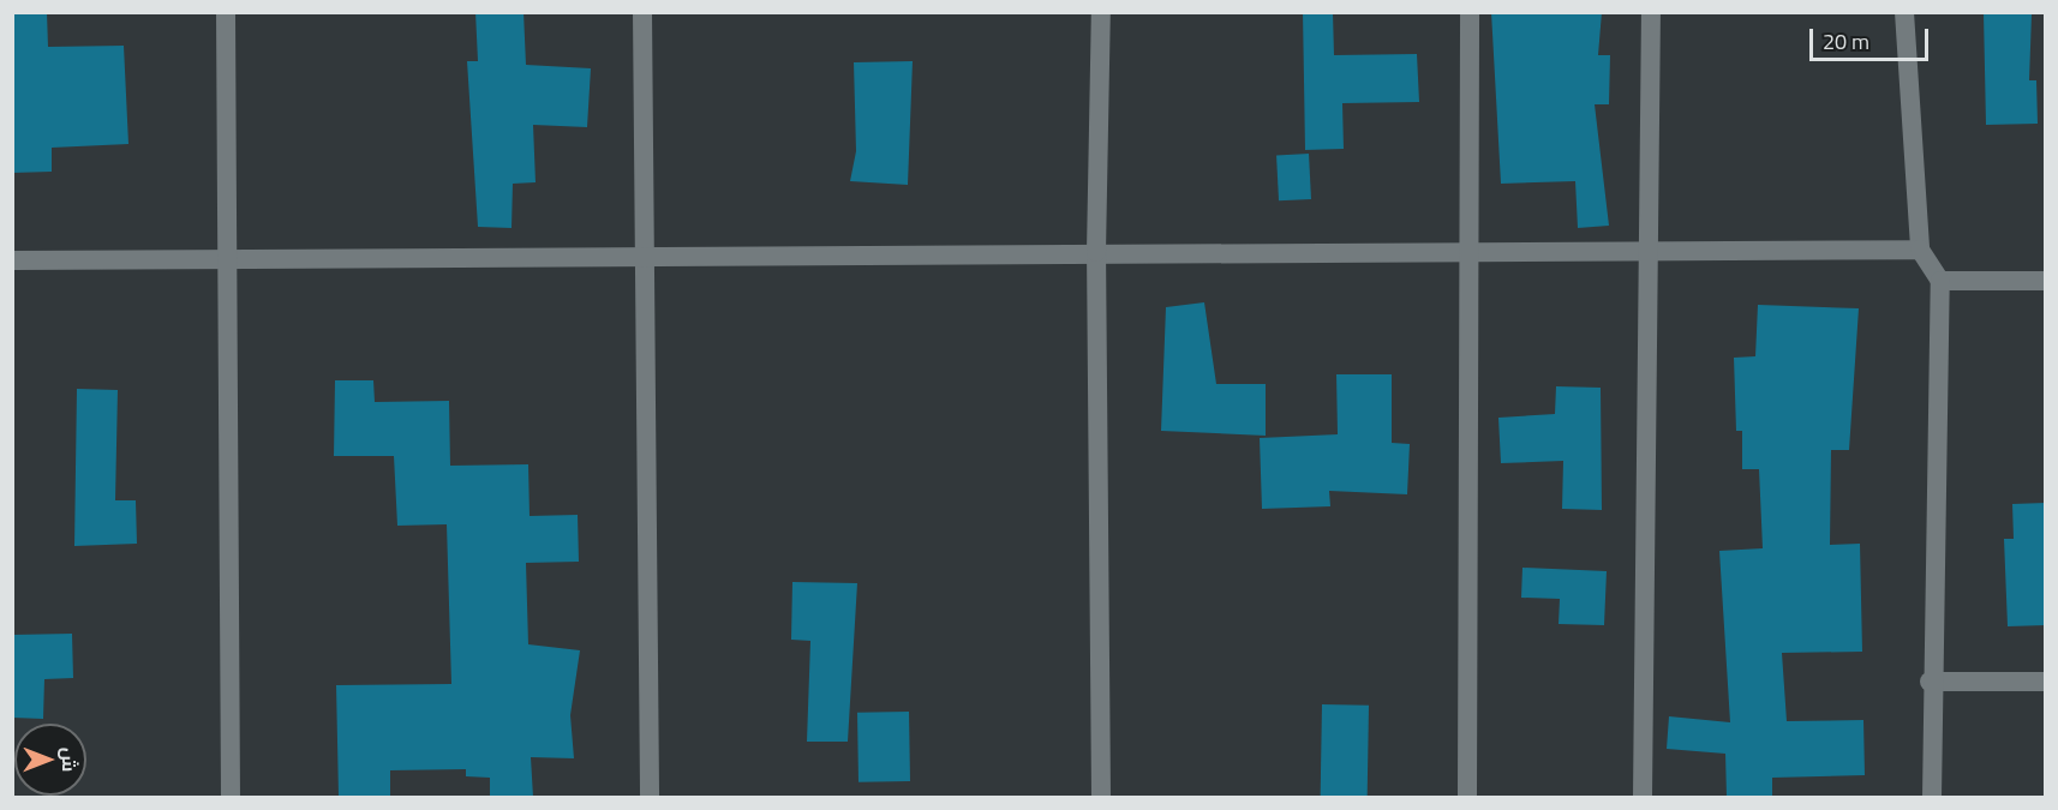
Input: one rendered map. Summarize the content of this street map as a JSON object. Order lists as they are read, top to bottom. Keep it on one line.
{"scale_bar":"20 m","north":"right"}
